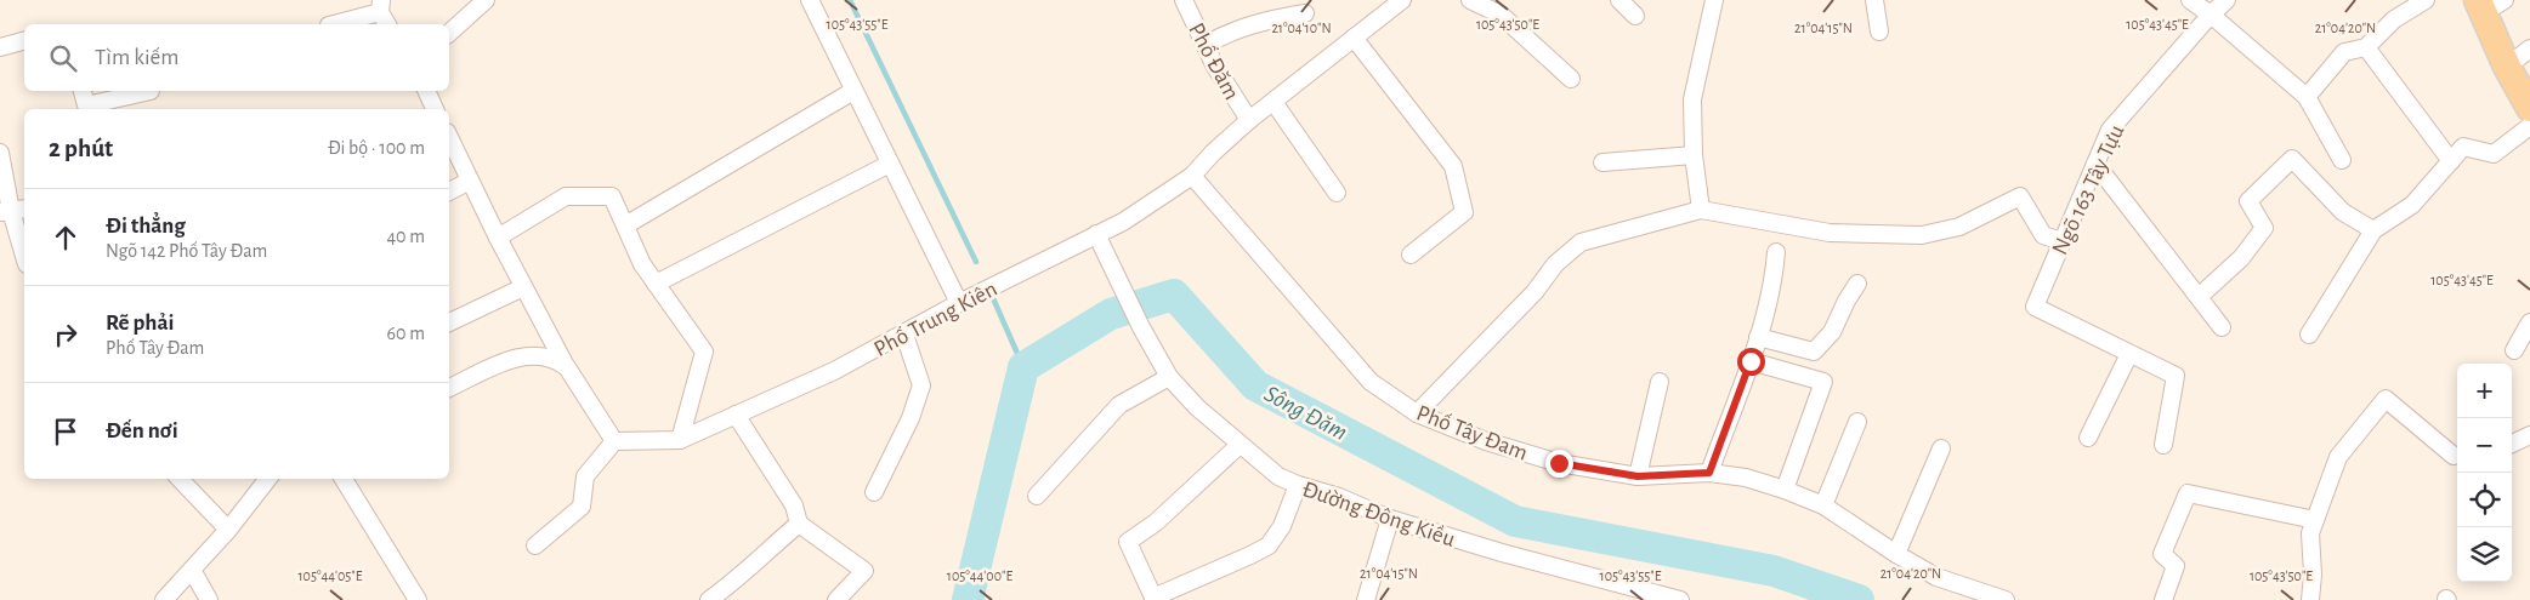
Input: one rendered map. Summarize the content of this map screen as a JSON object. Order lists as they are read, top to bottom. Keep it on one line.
{"streets":{"street":["Phố Đăm","Ngõ 163 Tây Tựu","Phố Trung Kiên","Phố Tây Đam","Đường Đông Kiều"]},"crossings":[["Phố Đăm","Phố Trung Kiên"],["Phố Trung Kiên","Phố Tây Đam"],["Phố Trung Kiên","Đường Đông Kiều"]],"water":["Sông Đăm"],"page":{"search":"Tìm kiếm","heading":["2 phút","Đi bộ · 100 m"],"list":[["Đi thẳng","Ngõ 142 Phố Tây Đam","40 m"],["Rẽ phải","Phố Tây Đam","60 m"],"Đến nơi"],"map_buttons":["+","−"]},"coordinates":["105°43'45\"E","105°43'55\"E","105°43'50\"E","21°04'10\"N","21°04'15\"N","21°04'20\"N","105°44'05\"E","105°44'00\"E"]}
